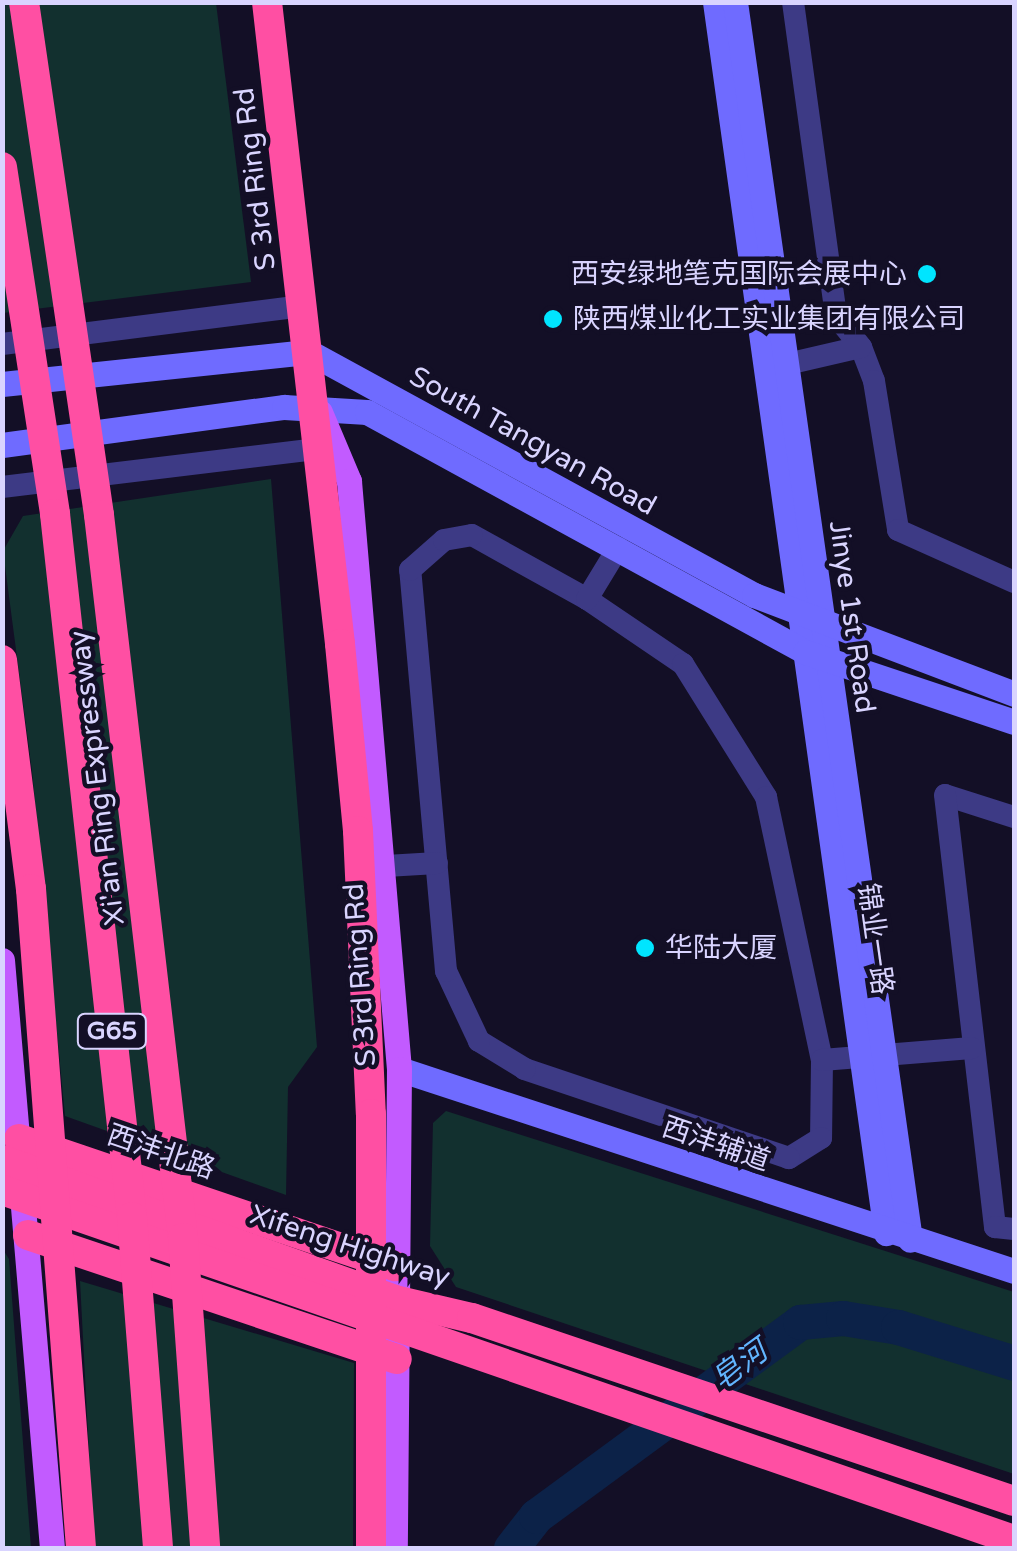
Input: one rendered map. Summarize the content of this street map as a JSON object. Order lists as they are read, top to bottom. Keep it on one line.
{"streets":{"highway":["S 3rd Ring Rd","Xi'an Ring Expressway","G65","西沣北路","Xifeng Highway"],"street":["South Tangyan Road","Jinye 1st Road","锦业一路","西沣辅道"]},"crossings":[["S 3rd Ring Rd","South Tangyan Road"],["S 3rd Ring Rd","西沣辅道"],["S 3rd Ring Rd","西沣北路"],["S 3rd Ring Rd","Xifeng Highway"],["South Tangyan Road","Jinye 1st Road"],["South Tangyan Road","锦业一路"],["Jinye 1st Road","锦业一路"],["西沣北路","Xifeng Highway"]],"water":["皂河"],"places":["西安绿地笔克国际会展中心","陕西煤业化工实业集团有限公司","华陆大厦"]}
